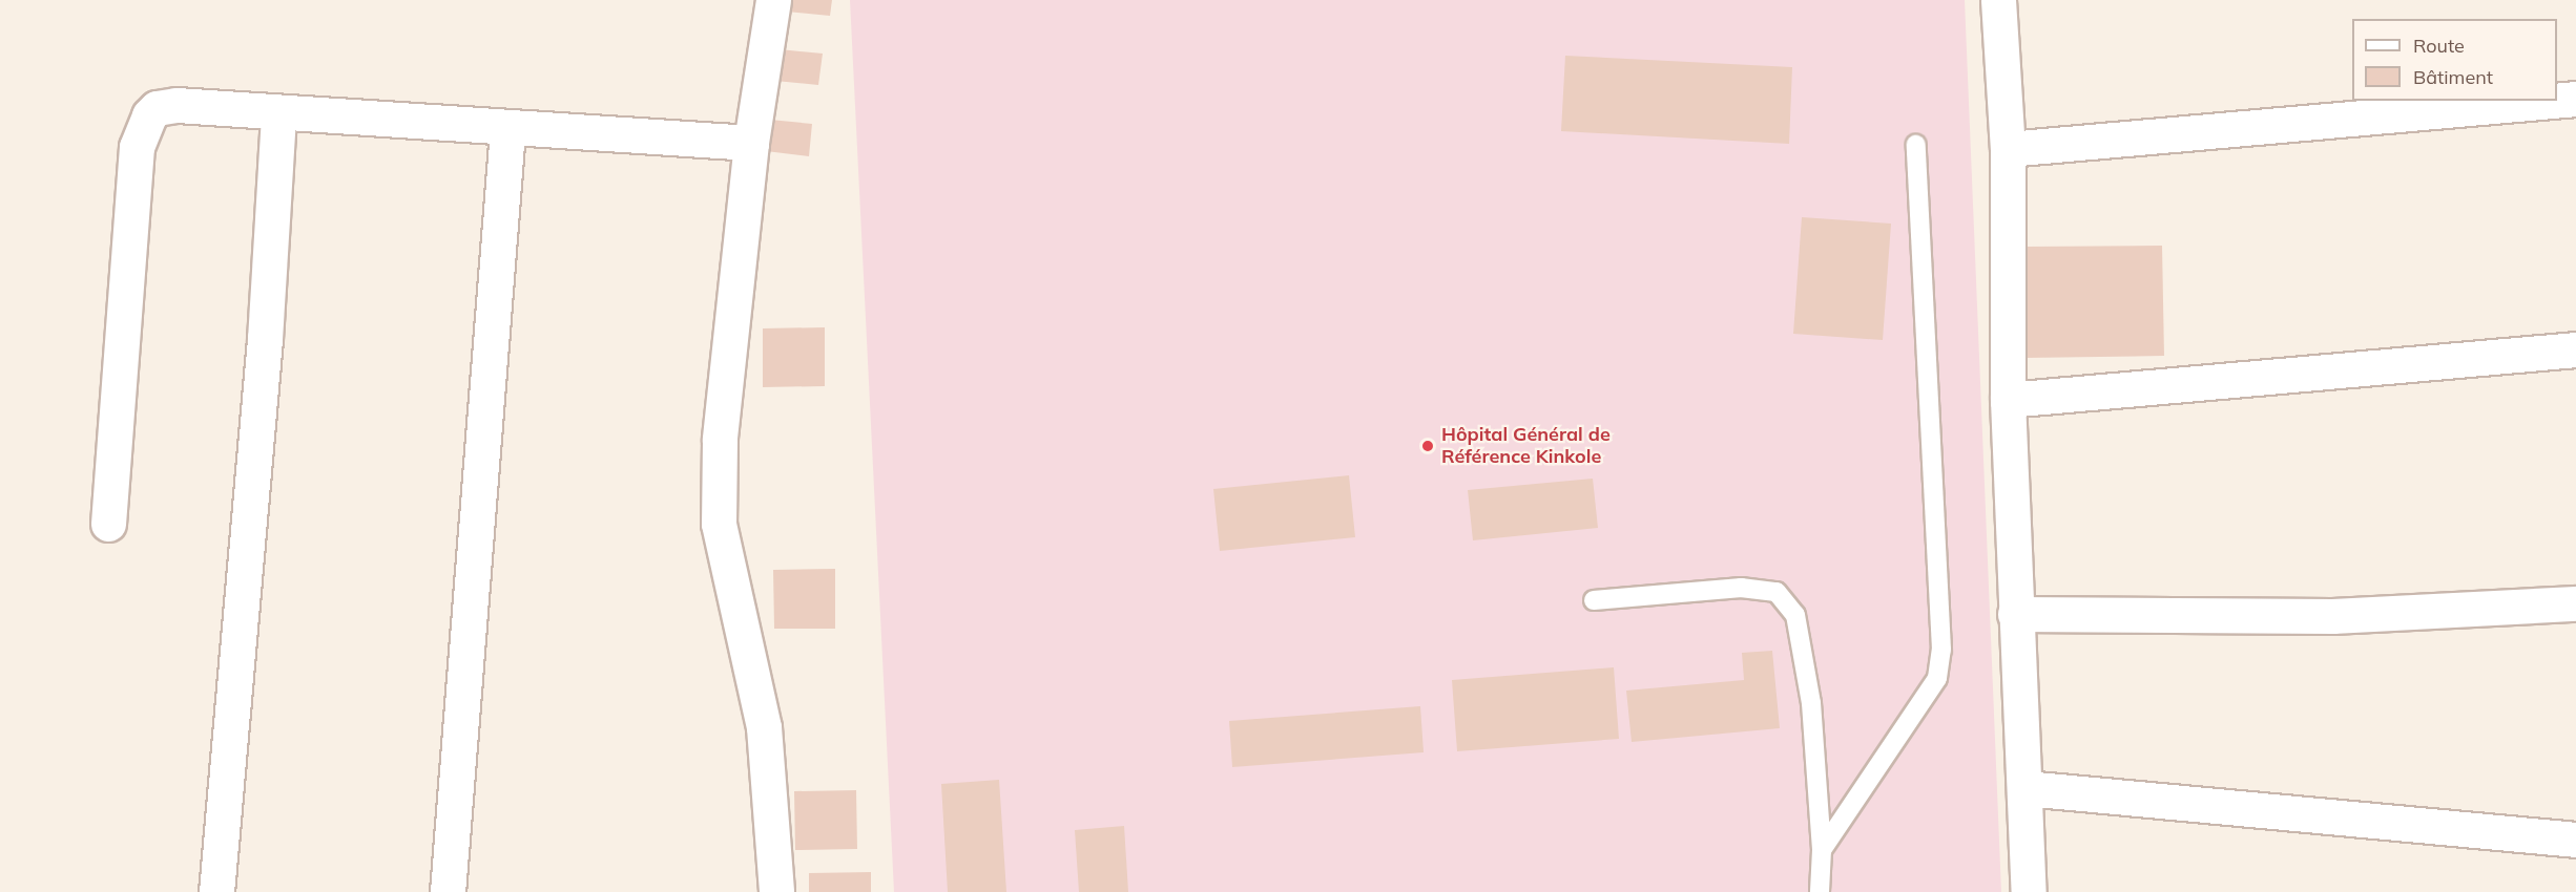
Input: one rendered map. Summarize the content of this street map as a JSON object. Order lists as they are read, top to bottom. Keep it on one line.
{"places":["Hôpital Général de Référence Kinkole"],"legend":["Route","Bâtiment"]}
